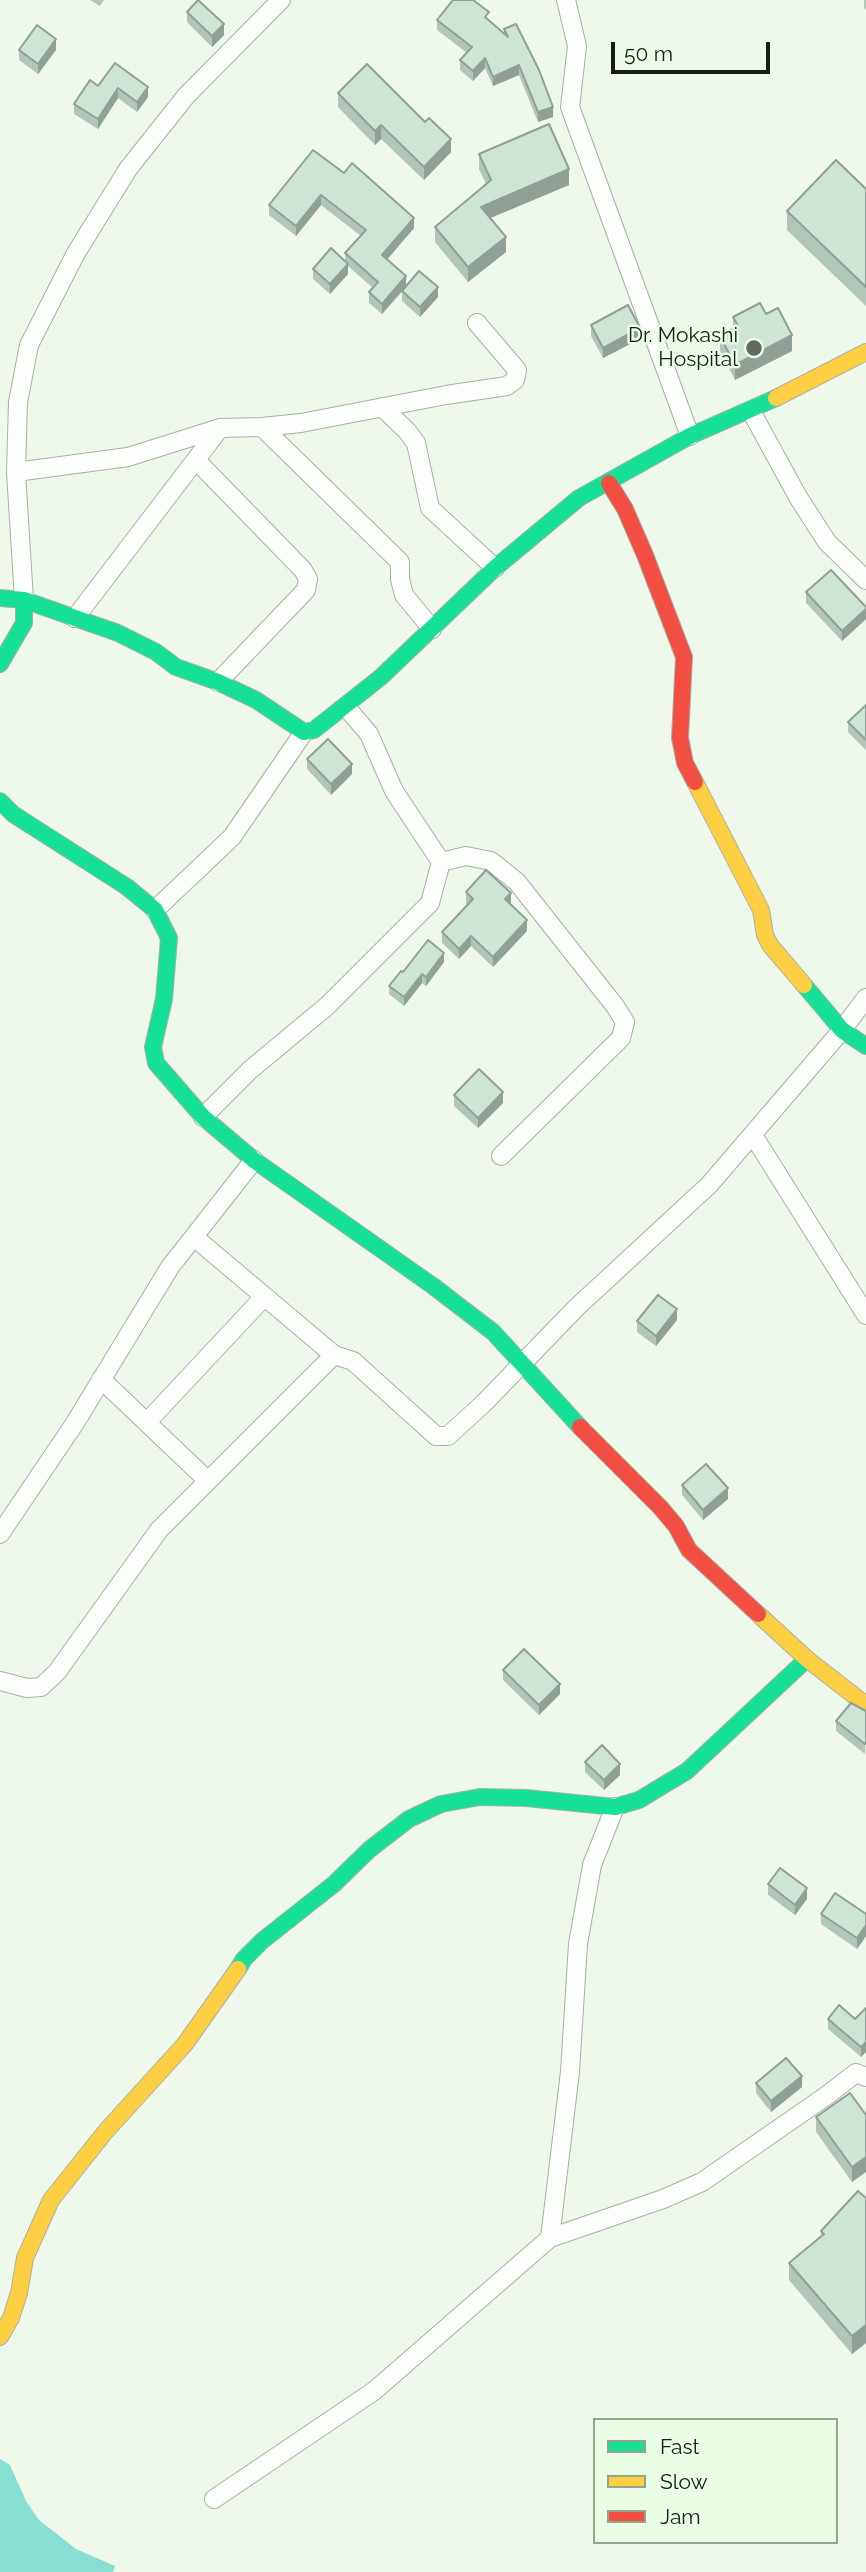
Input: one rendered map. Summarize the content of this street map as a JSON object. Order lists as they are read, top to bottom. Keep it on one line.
{"places":["Dr. Mokashi Hospital"],"legend":["Fast","Slow","Jam"],"scale_bar":"50 m"}
